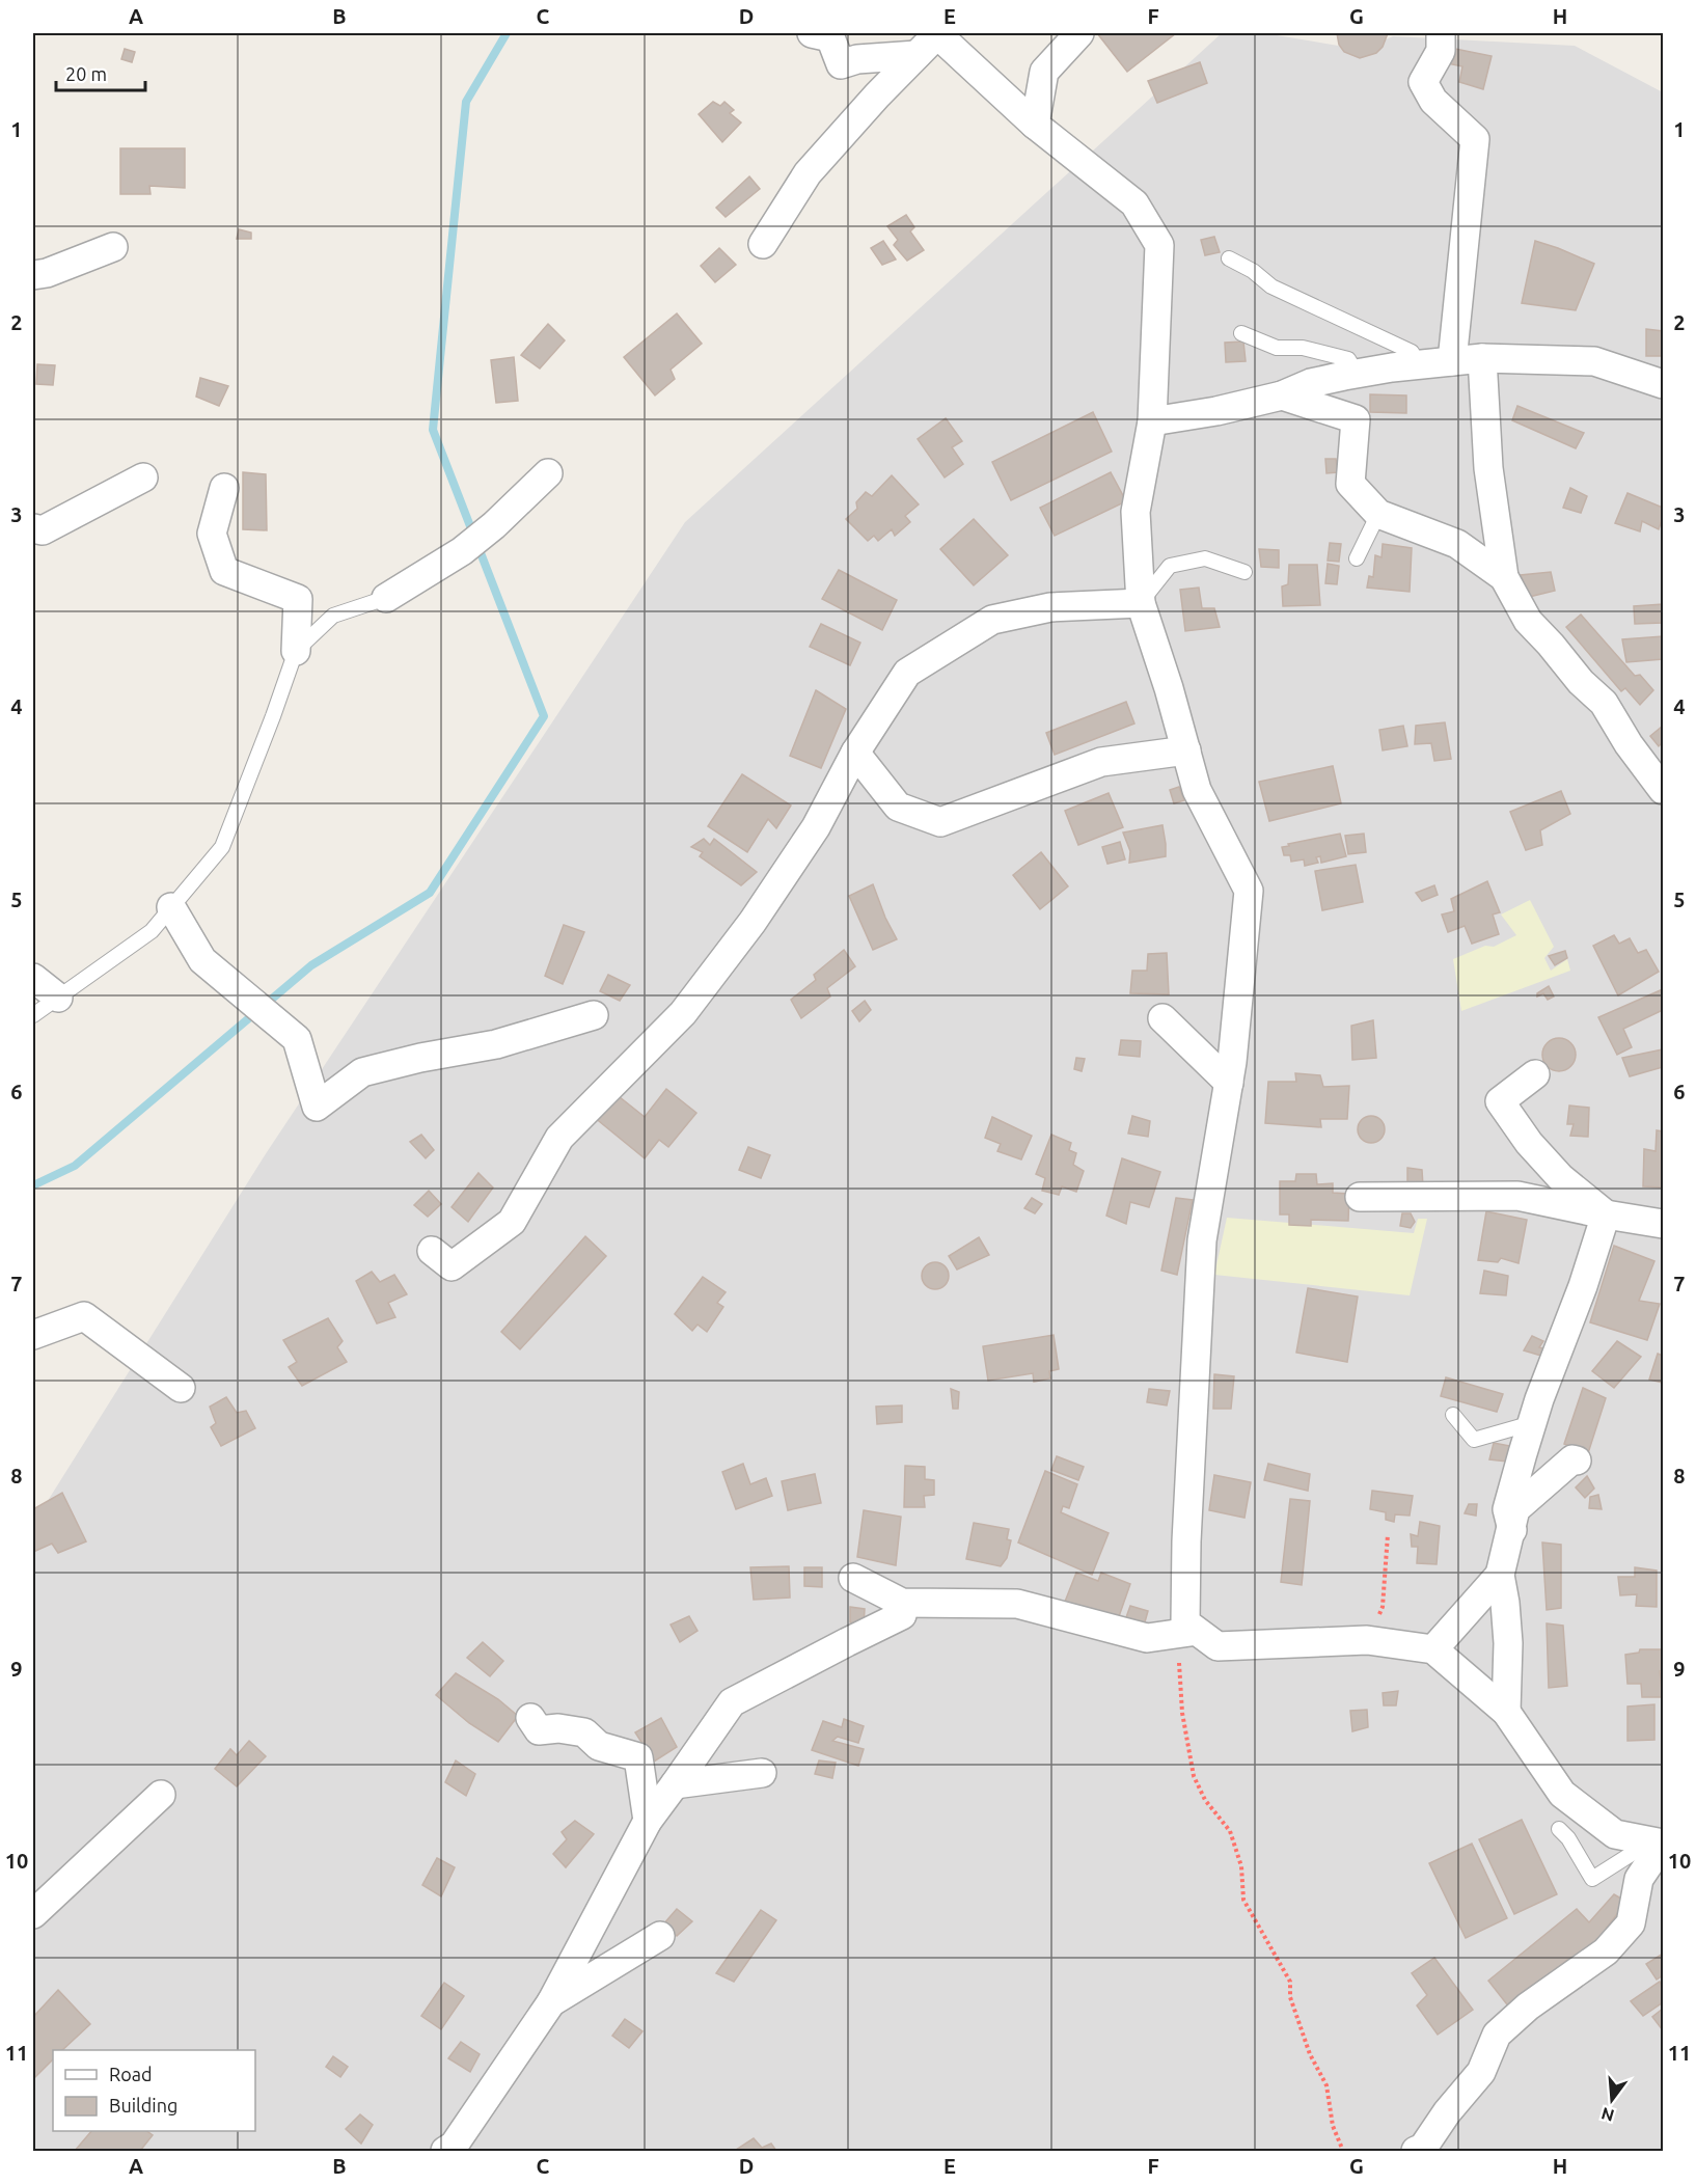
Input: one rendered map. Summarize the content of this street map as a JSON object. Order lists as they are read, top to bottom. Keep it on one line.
{"legend":["Road","Building"],"scale_bar":"20 m","north":"bottom","grid":{"columns":["A","B","C","D","E","F","G","H"],"rows":["1","2","3","4","5","6","7","8","9","10","11"]}}
